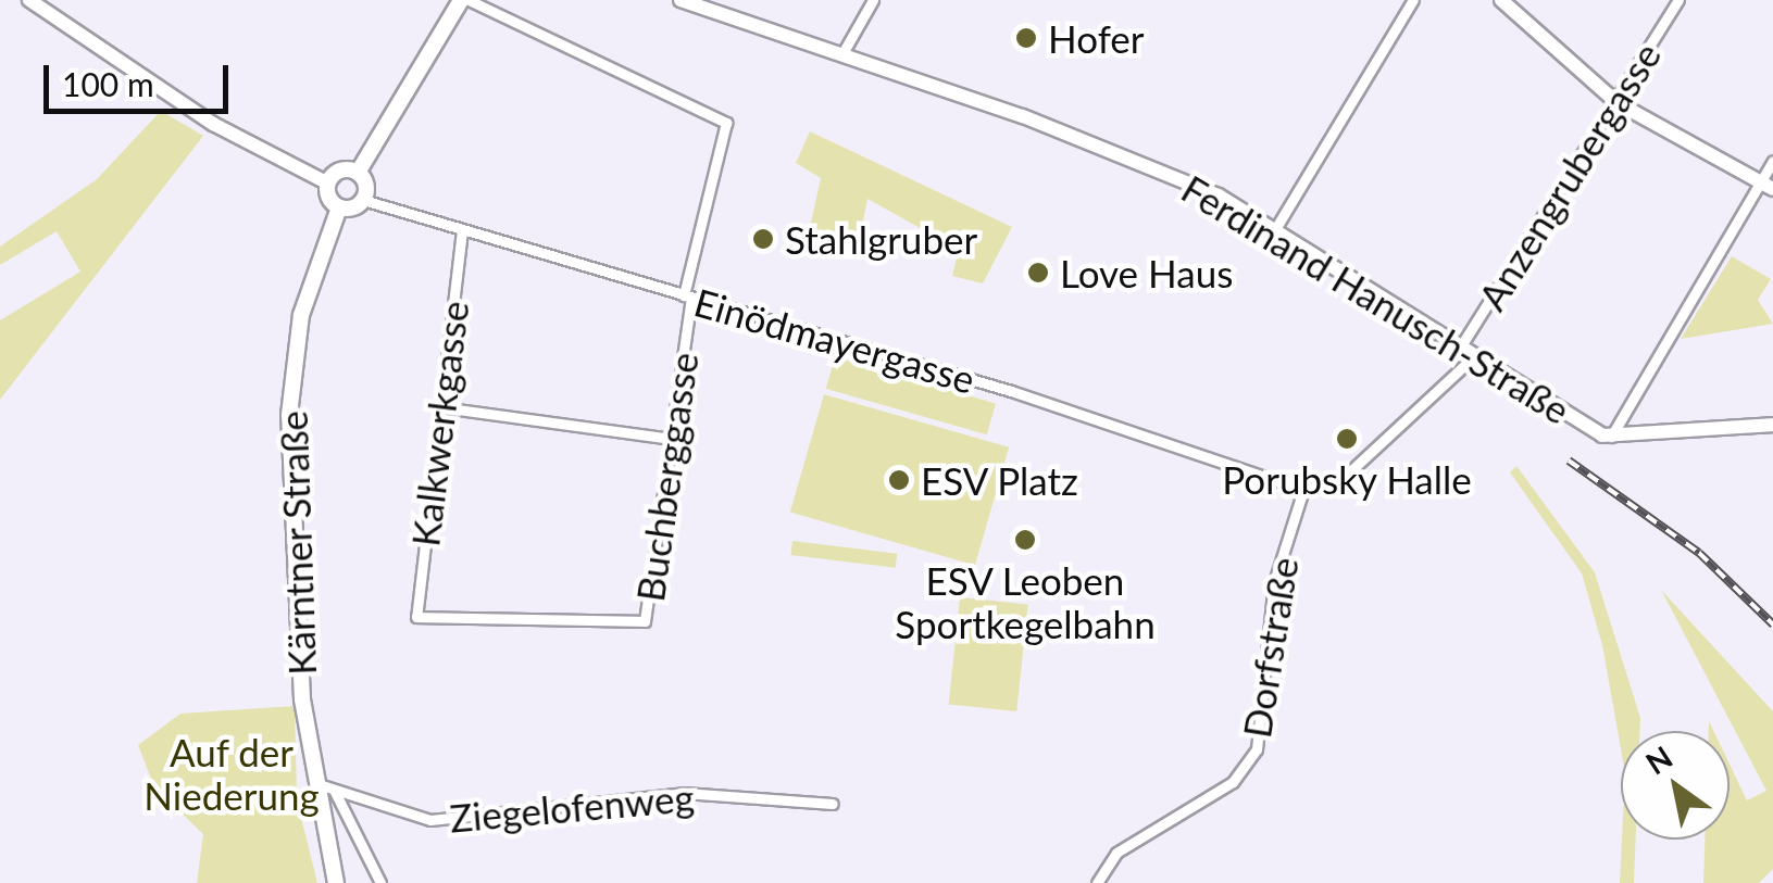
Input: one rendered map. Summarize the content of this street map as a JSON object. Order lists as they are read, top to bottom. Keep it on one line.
{"streets":{"main road":["Kärntner Straße"],"street":["Anzengrubergasse","Ferdinand Hanusch-Straße","Einödmayergasse","Kalkwerkgasse","Buchberggasse","Dorfstraße","Ziegelofenweg"]},"crossings":[["Anzengrubergasse","Ferdinand Hanusch-Straße"],["Einödmayergasse","Kalkwerkgasse"],["Einödmayergasse","Buchberggasse"],["Einödmayergasse","Dorfstraße"],["Kalkwerkgasse","Buchberggasse"],["Kärntner Straße","Ziegelofenweg"]],"parks":["Auf der Niederung"],"places":["Hofer","Stahlgruber","Love Haus","Porubsky Halle","ESV Platz","ESV Leoben Sportkegelbahn"],"scale_bar":"100 m","north":"top left"}
